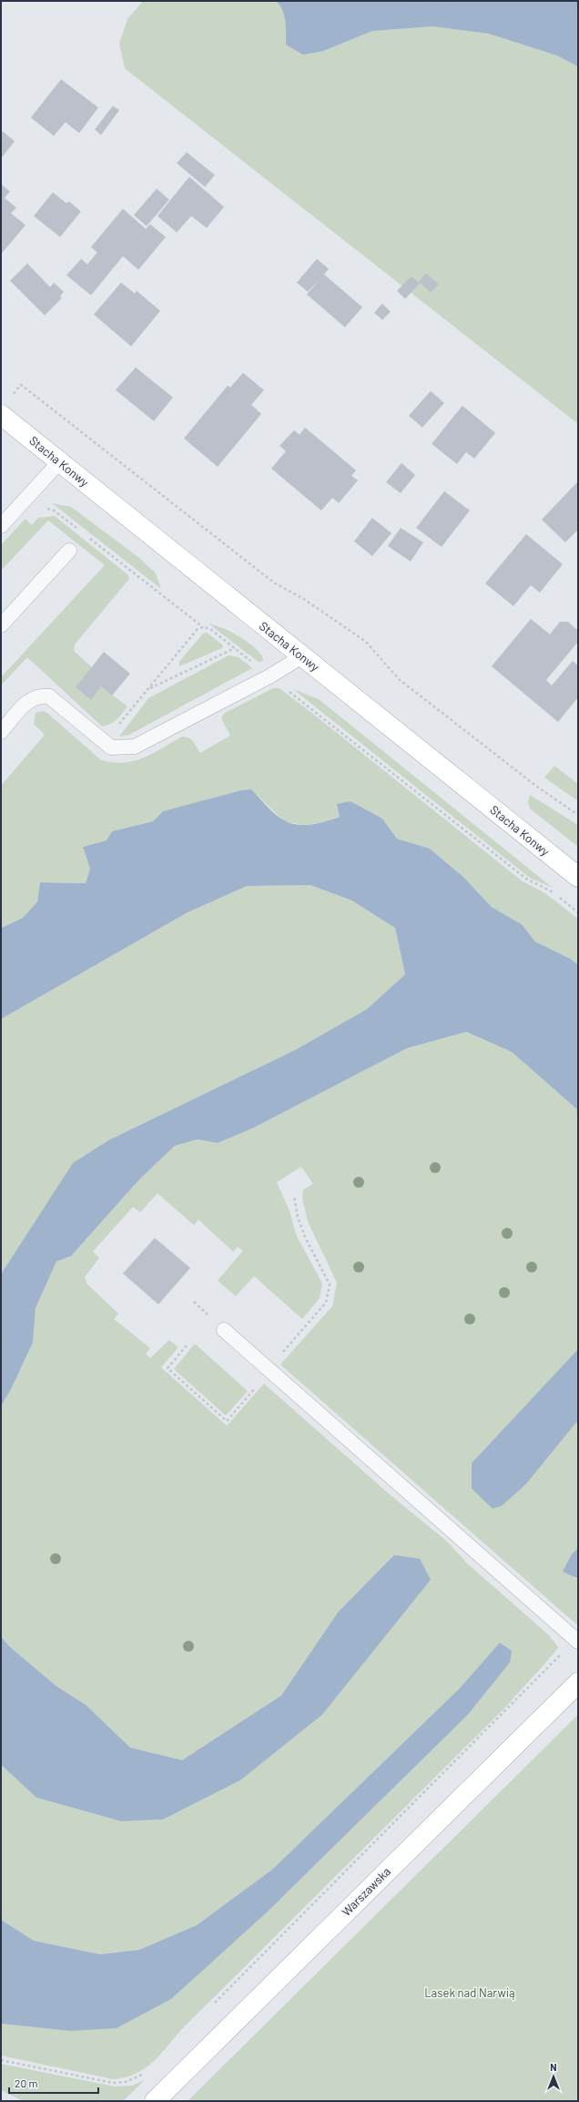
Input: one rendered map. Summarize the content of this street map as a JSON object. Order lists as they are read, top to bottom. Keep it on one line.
{"streets":{"main road":["Stacha Konwy","Warszawska"]},"parks":["Lasek nad Narwią"],"scale_bar":"20 m","north":"top"}
